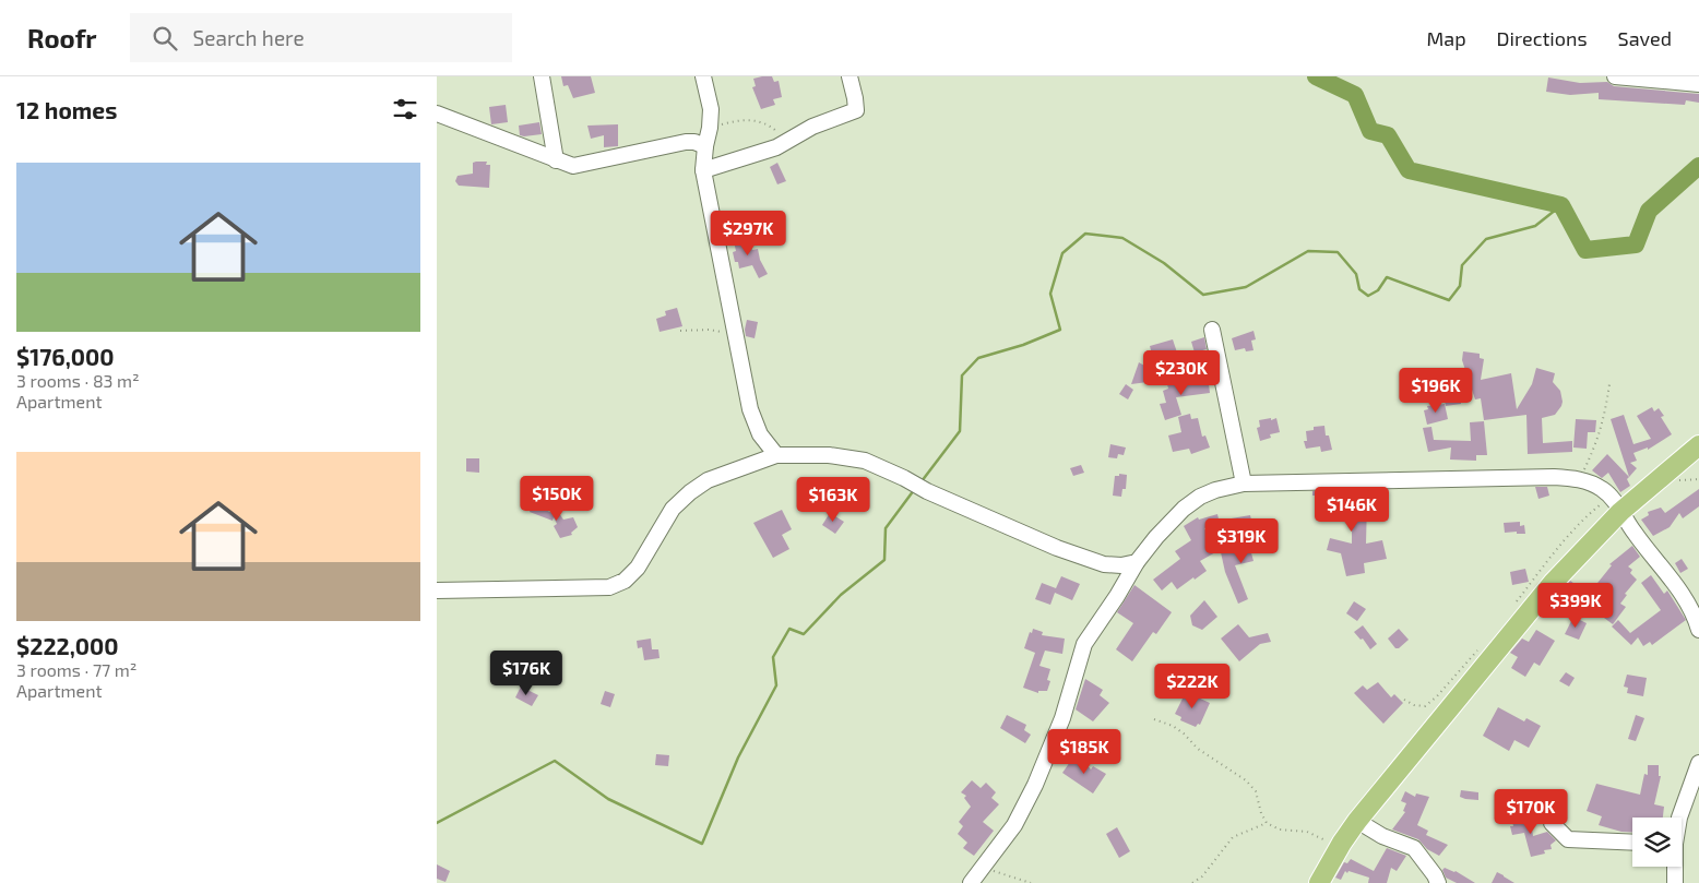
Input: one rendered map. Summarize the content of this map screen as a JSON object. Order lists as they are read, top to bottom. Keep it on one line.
{"page":{"header":"Roofr","search":"Search here","nav":["Map","Directions","Saved"],"heading":"12 homes","list":[{"name":"$176,000","note":"3 rooms · 83 m² · Apartment"},{"name":"$222,000","note":"3 rooms · 77 m² · Apartment"}],"price":["$297K","$230K","$196K","$150K","$163K","$146K","$319K","$399K","$176K","$222K","$185K","$170K"]}}
